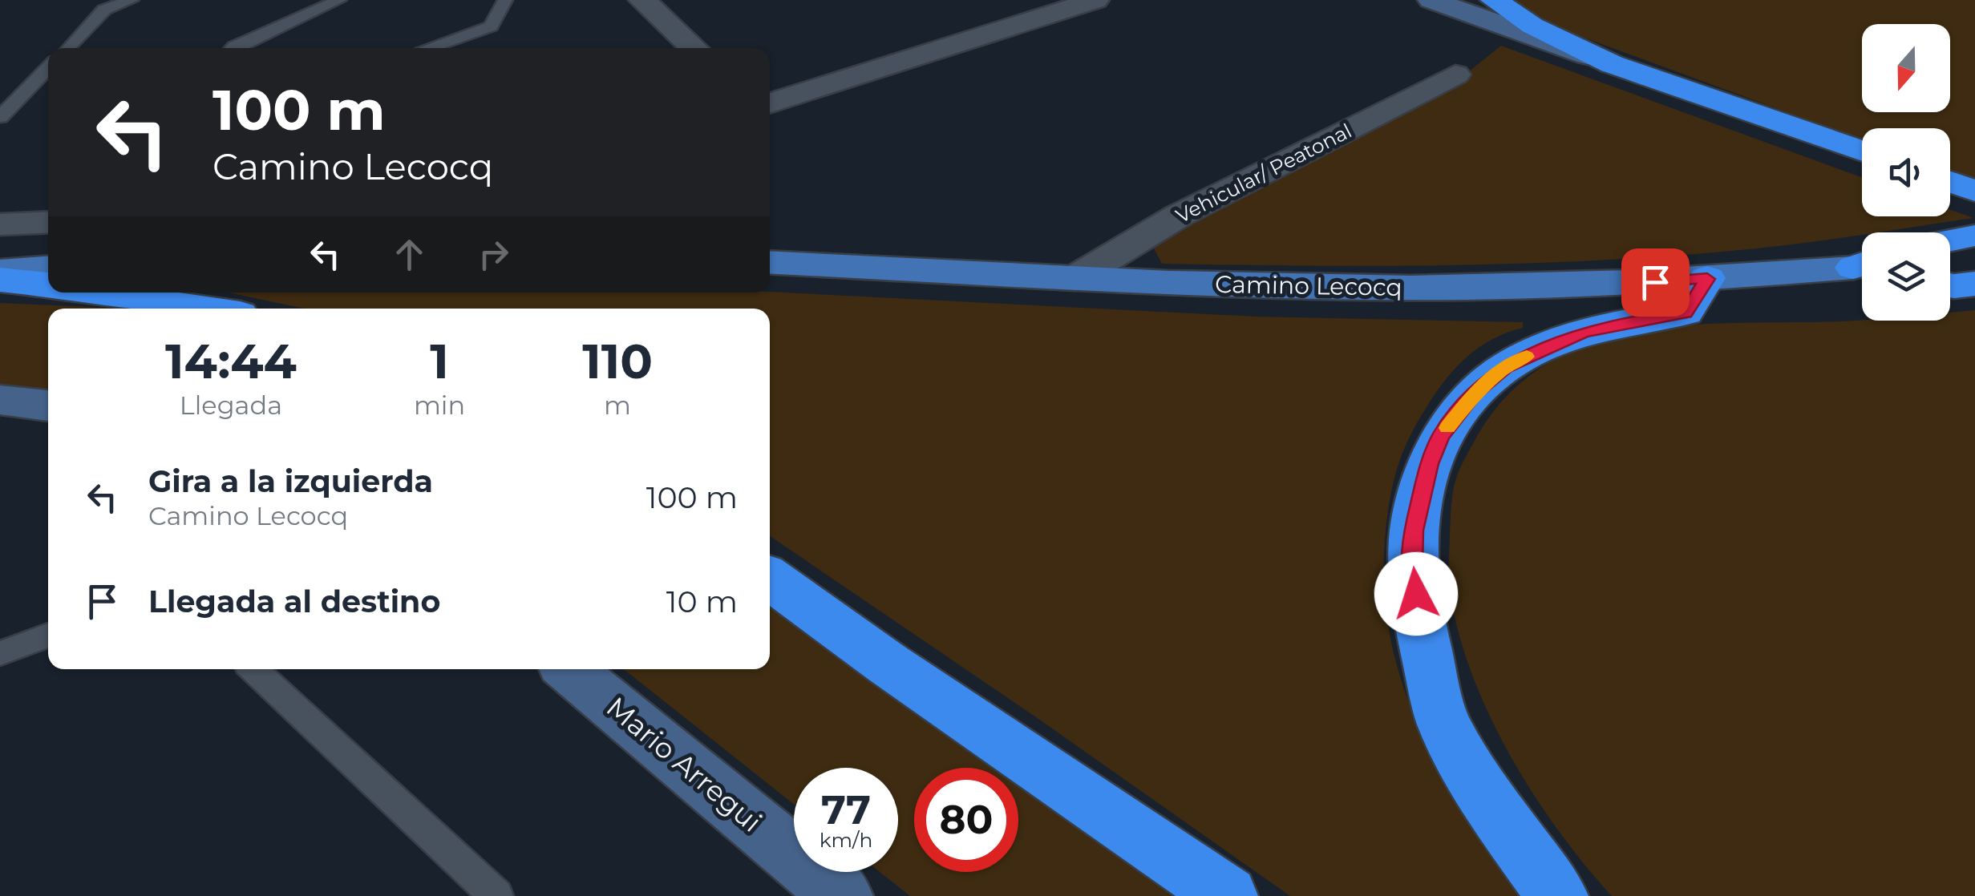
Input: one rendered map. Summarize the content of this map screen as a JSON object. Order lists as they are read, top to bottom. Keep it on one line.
{"streets":{"main road":["Camino Lecocq"],"street":["Vehicular/ Peatonal","Mario Arregui"]},"crossings":[["Vehicular/ Peatonal","Camino Lecocq"]],"north":"bottom","page":{"turn":["100 m","Camino Lecocq"],"eta":["14:44","Llegada","1","min","110","m"],"list":[{"name":"Gira a la izquierda","note":"Camino Lecocq","value":"100 m"},{"name":"Llegada al destino","value":"10 m"}],"speed":"77 km/h","limit":"80"}}
